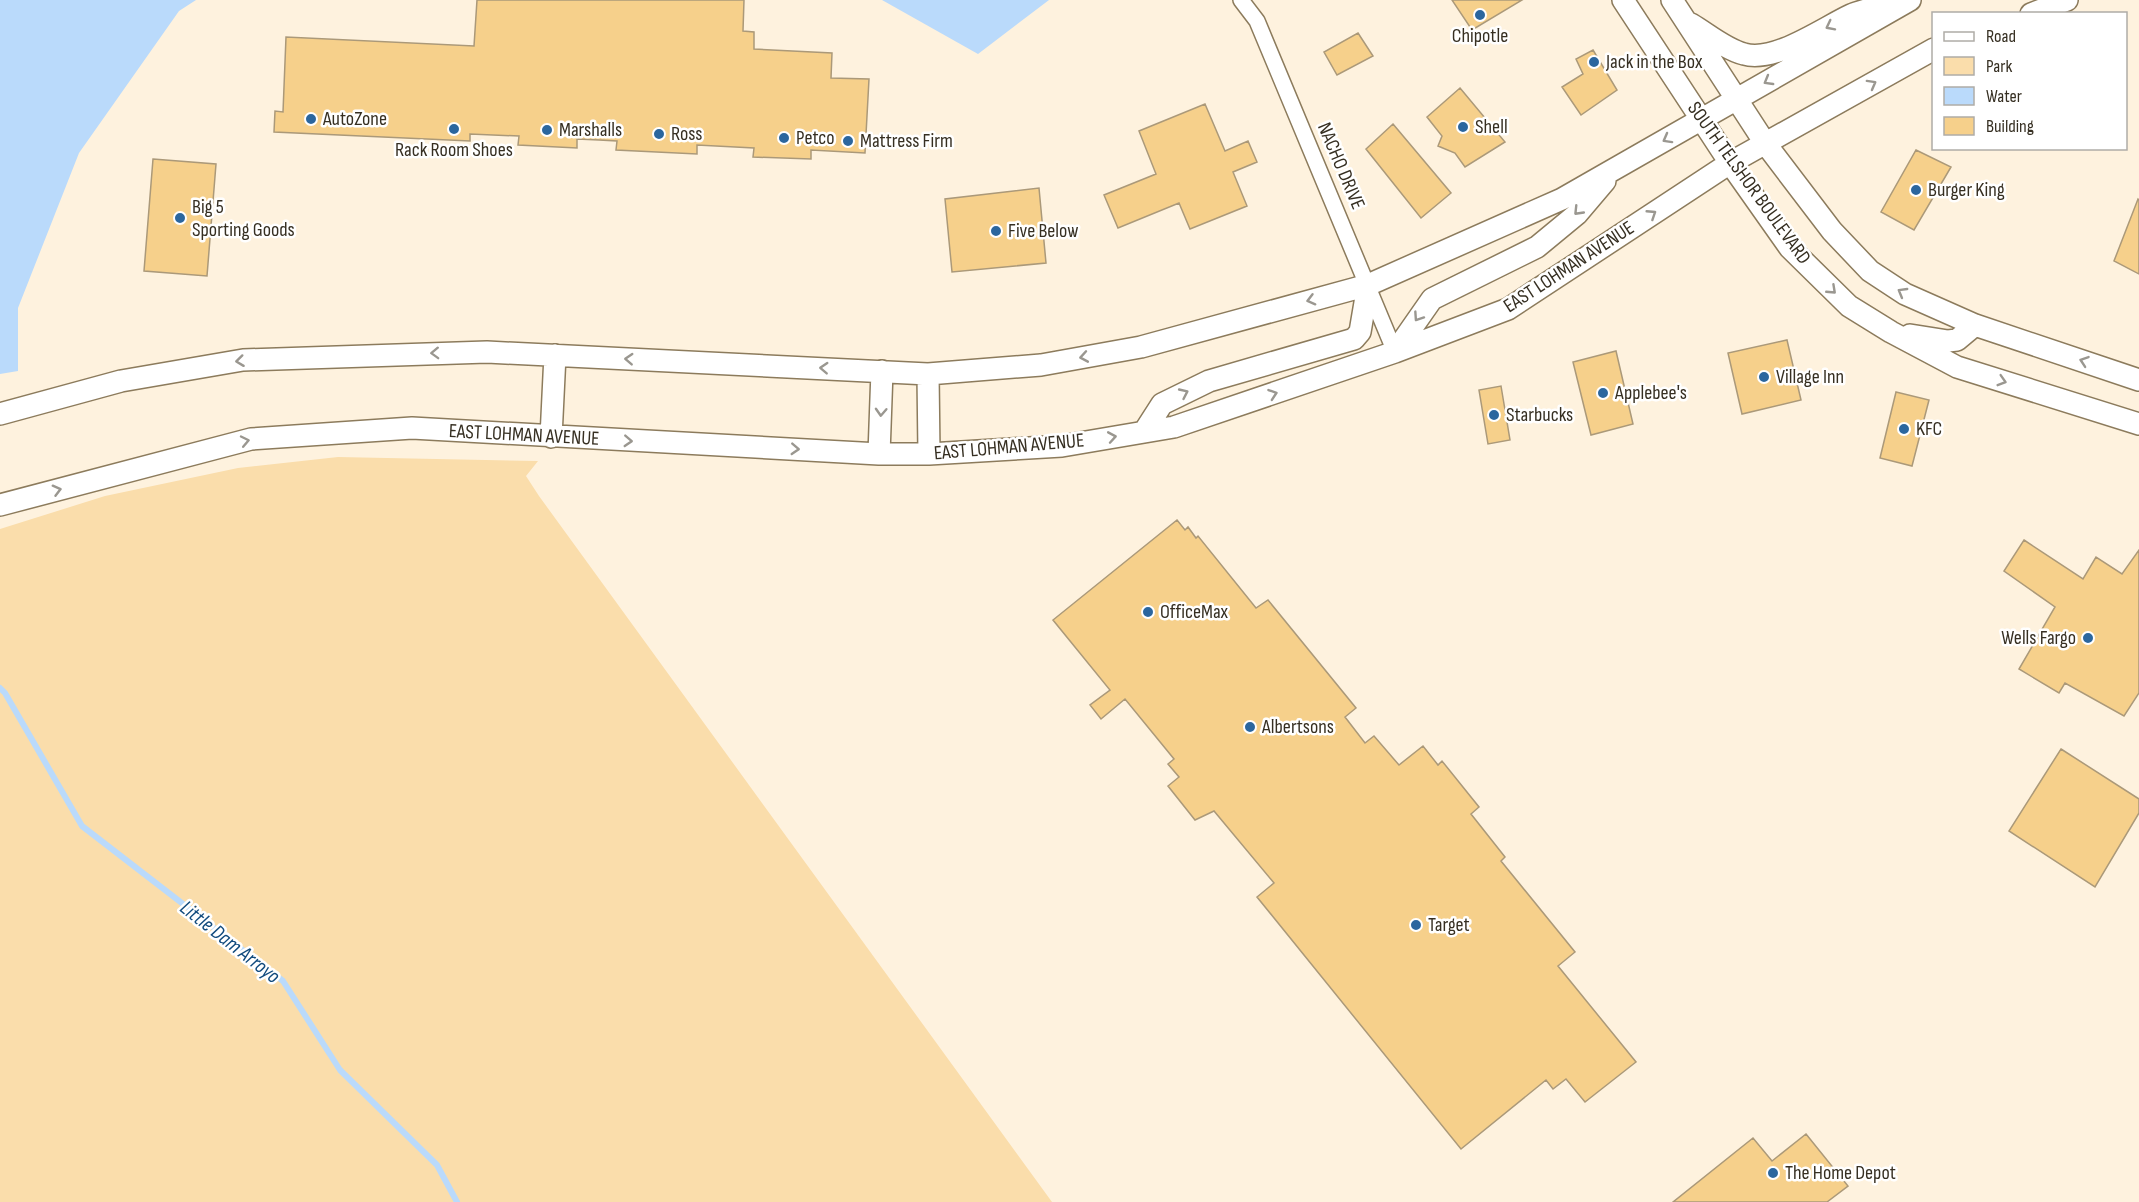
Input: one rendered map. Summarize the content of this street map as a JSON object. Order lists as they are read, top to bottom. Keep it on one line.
{"streets":{"main road":["SOUTH TELSHOR BOULEVARD","EAST LOHMAN AVENUE"],"street":["NACHO DRIVE"]},"crossings":[["NACHO DRIVE","EAST LOHMAN AVENUE"],["SOUTH TELSHOR BOULEVARD","EAST LOHMAN AVENUE"]],"water":["Little Dam Arroyo"],"places":["Chipotle","Jack in the Box","AutoZone","Shell","Rack Room Shoes","Marshalls","Ross","Petco","Mattress Firm","Burger King","Big 5 Sporting Goods","Five Below","Village Inn","Applebee's","Starbucks","KFC","OfficeMax","Wells Fargo","Albertsons","Target","The Home Depot"],"legend":["Road","Park","Water","Building"]}
